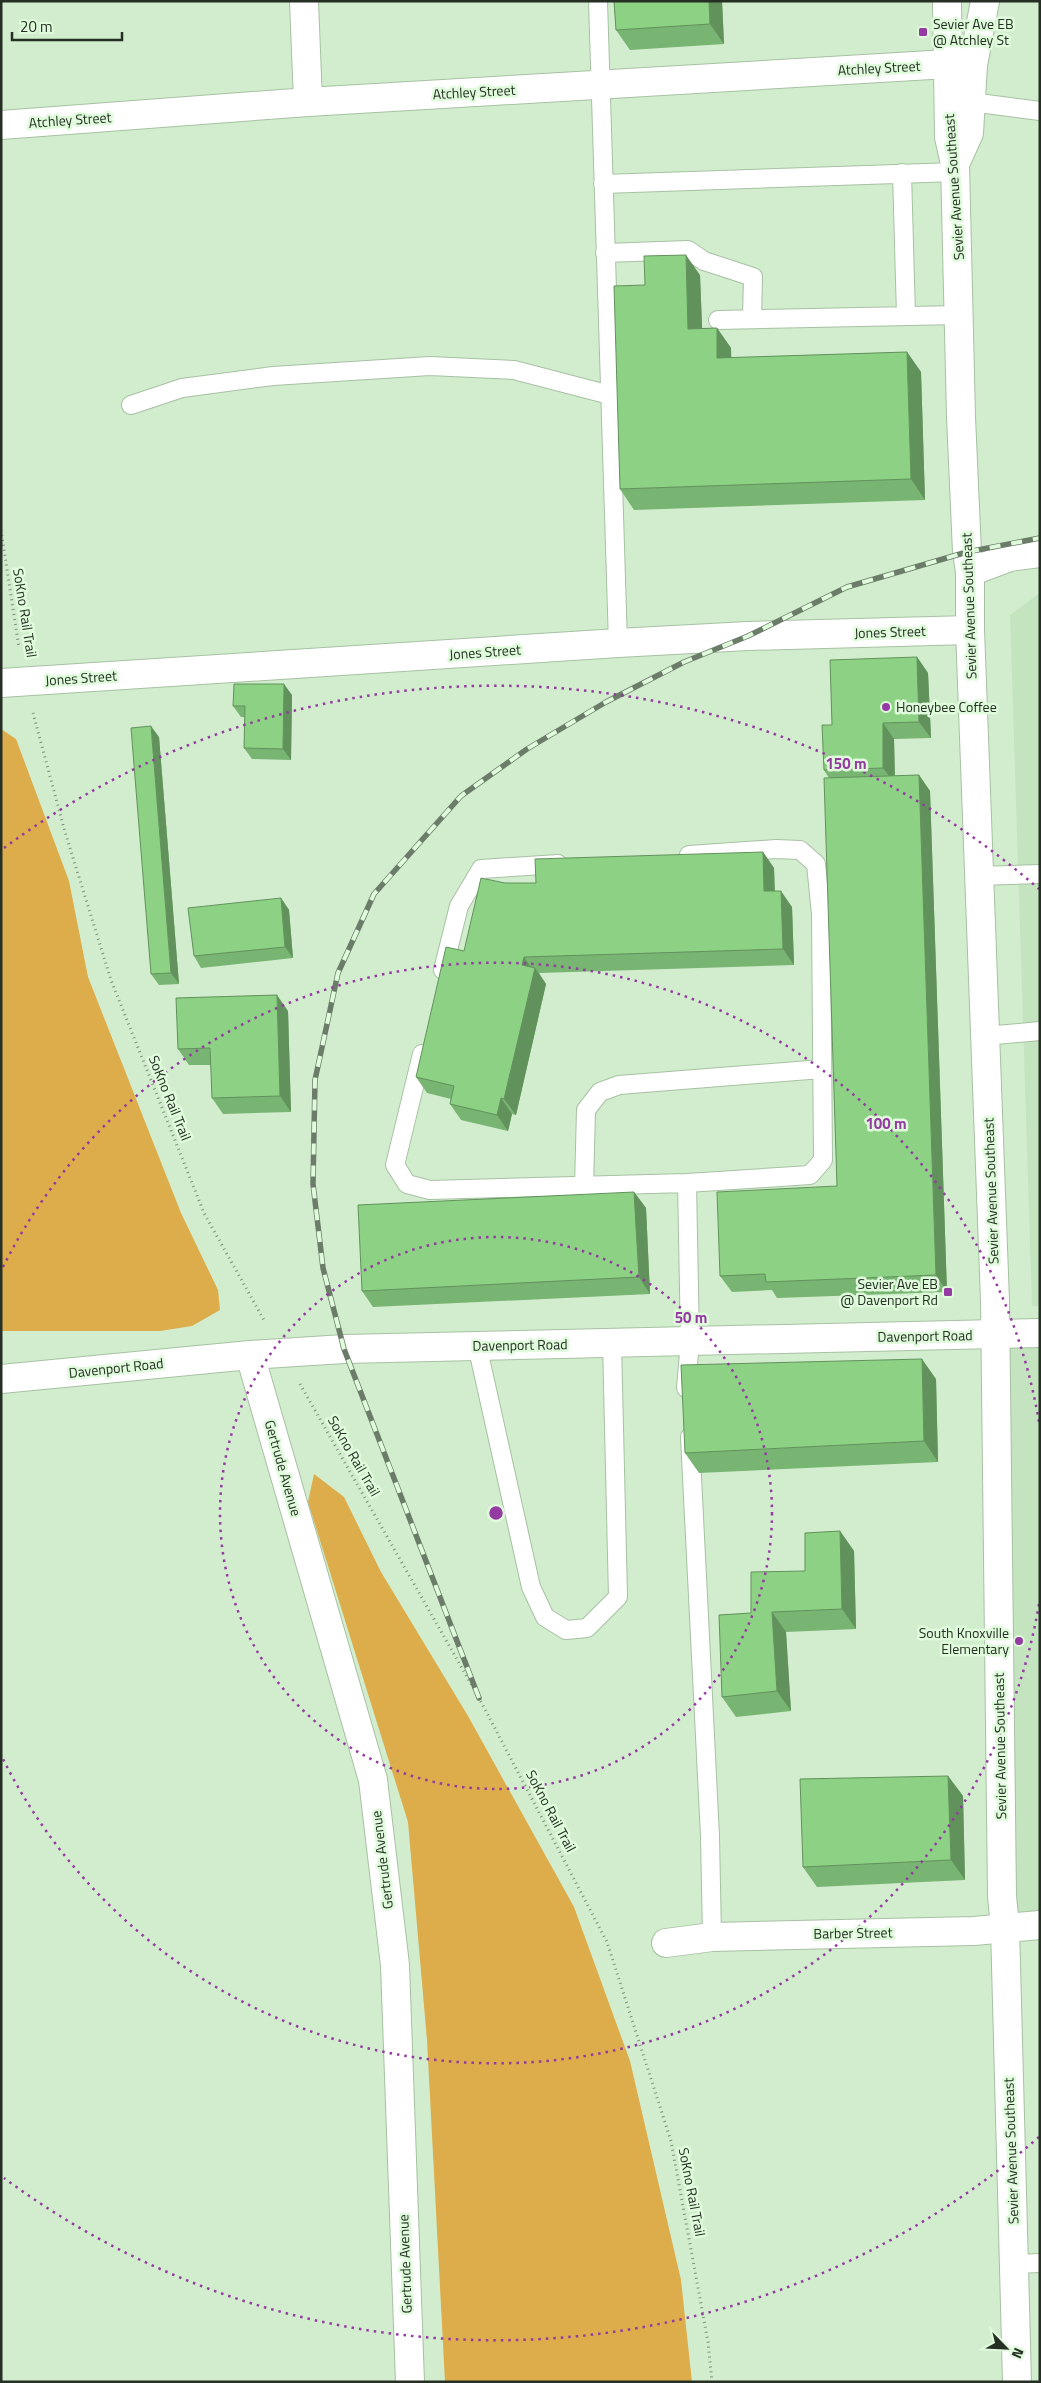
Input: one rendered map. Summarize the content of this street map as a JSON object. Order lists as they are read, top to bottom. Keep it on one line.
{"streets":{"street":["Atchley Street","Sevier Avenue Southeast","Jones Street","Davenport Road","Gertrude Avenue","Barber Street"],"path":["SoKno Rail Trail"]},"crossings":[["Atchley Street","Sevier Avenue Southeast"],["Sevier Avenue Southeast","Jones Street"],["Sevier Avenue Southeast","Davenport Road"],["Sevier Avenue Southeast","Barber Street"],["SoKno Rail Trail","Jones Street"],["SoKno Rail Trail","Davenport Road"],["Davenport Road","Gertrude Avenue"]],"places":{"transit":["Sevier Ave EB @ Atchley St","Sevier Ave EB @ Davenport Rd"],"other":["Honeybee Coffee","South Knoxville Elementary"]},"scale_bar":"20 m","north":"bottom right","rings":["150 m","100 m","50 m"]}
